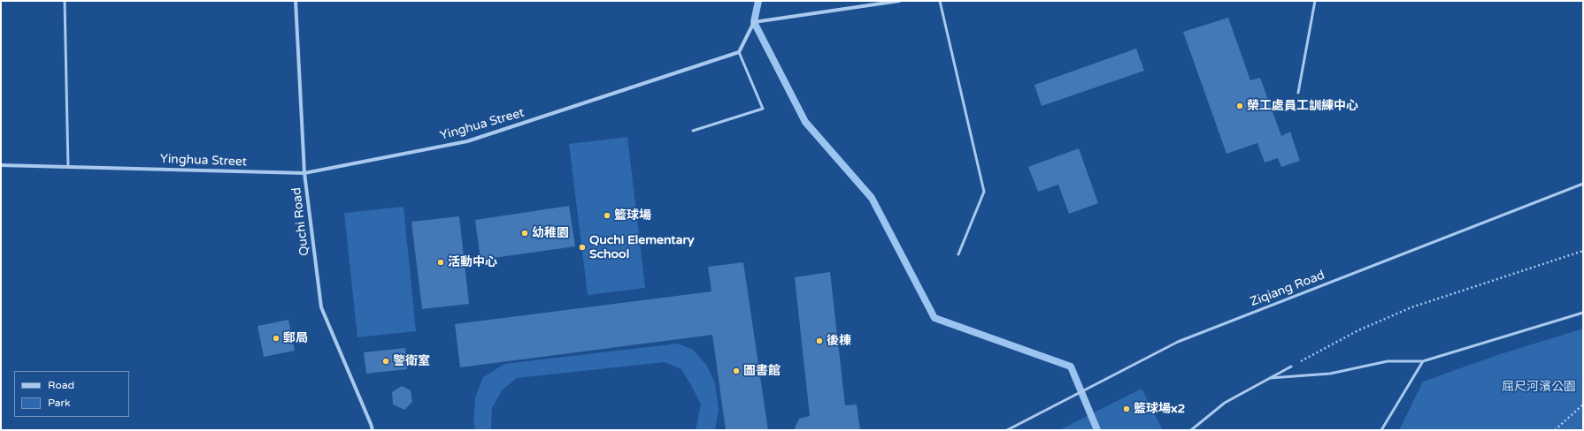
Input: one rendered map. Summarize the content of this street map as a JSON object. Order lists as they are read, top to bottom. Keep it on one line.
{"streets":{"street":["Yinghua Street","Quchi Road"],"lane":["Ziqiang Road"]},"crossings":[["Yinghua Street","Quchi Road"]],"parks":["屈尺河濱公園"],"places":["榮工處員工訓練中心","籃球場","幼稚園","Quchi Elementary School","活動中心","郵局","後棟","警衛室","圖書館","籃球場x2"],"legend":["Road","Park"]}
